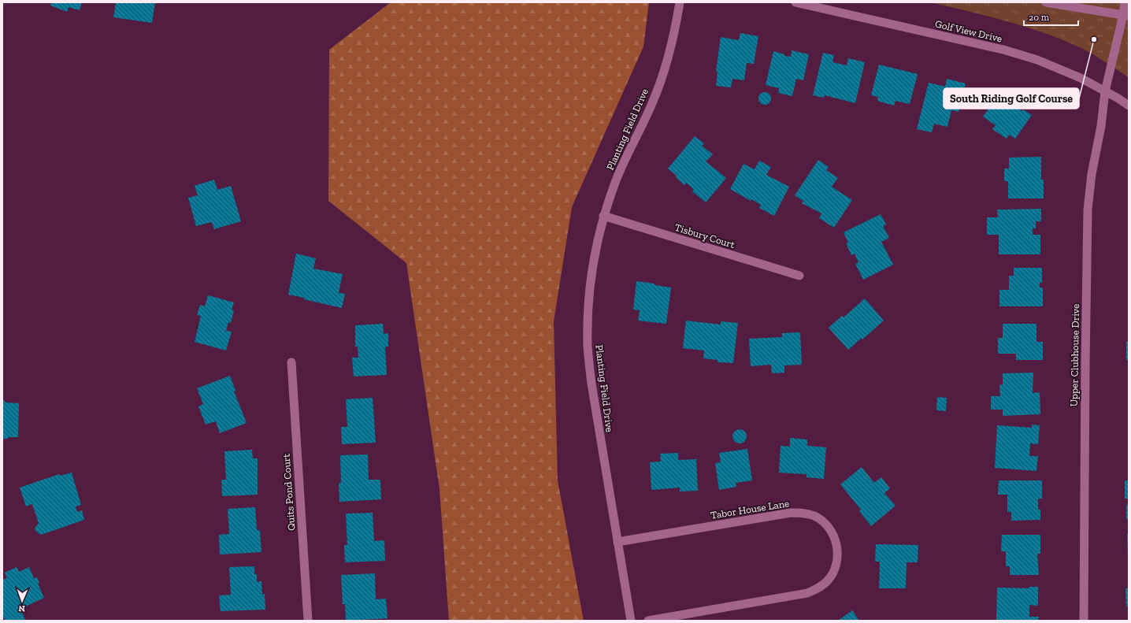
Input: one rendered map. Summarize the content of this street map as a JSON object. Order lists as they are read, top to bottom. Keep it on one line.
{"streets":{"street":["Golf View Drive","Planting Field Drive","Tisbury Court","Upper Clubhouse Drive","Quits Pond Court","Tabor House Lane"]},"crossings":[["Golf View Drive","Upper Clubhouse Drive"],["Planting Field Drive","Tisbury Court"],["Planting Field Drive","Tabor House Lane"]],"places":["South Riding Golf Course"],"scale_bar":"20 m","north":"bottom"}
